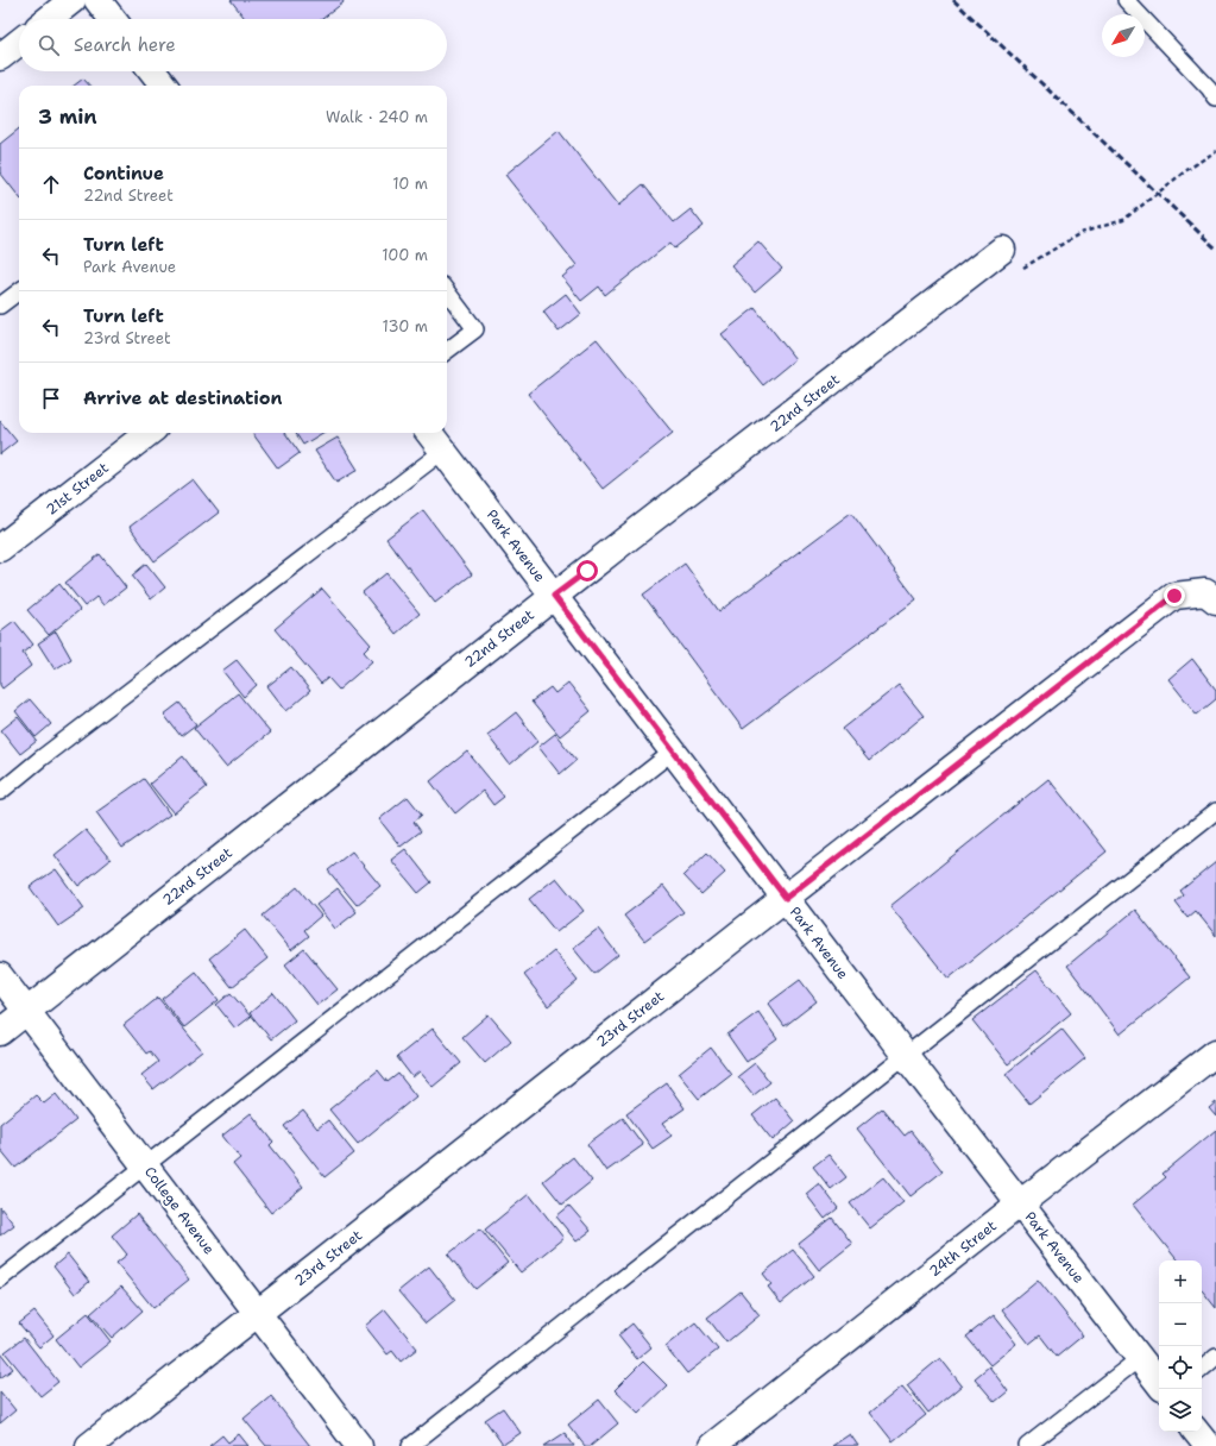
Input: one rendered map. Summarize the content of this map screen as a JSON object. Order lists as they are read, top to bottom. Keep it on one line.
{"streets":{"street":["22nd Street","21st Street","Park Avenue","23rd Street","College Avenue","24th Street"]},"crossings":[["22nd Street","Park Avenue"],["22nd Street","College Avenue"],["Park Avenue","23rd Street"],["Park Avenue","24th Street"],["23rd Street","College Avenue"]],"north":"bottom left","page":{"search":"Search here","heading":["3 min","Walk · 240 m"],"list":[["Continue","22nd Street","10 m"],["Turn left","Park Avenue","100 m"],["Turn left","23rd Street","130 m"],"Arrive at destination"],"map_buttons":["+","−"]}}
